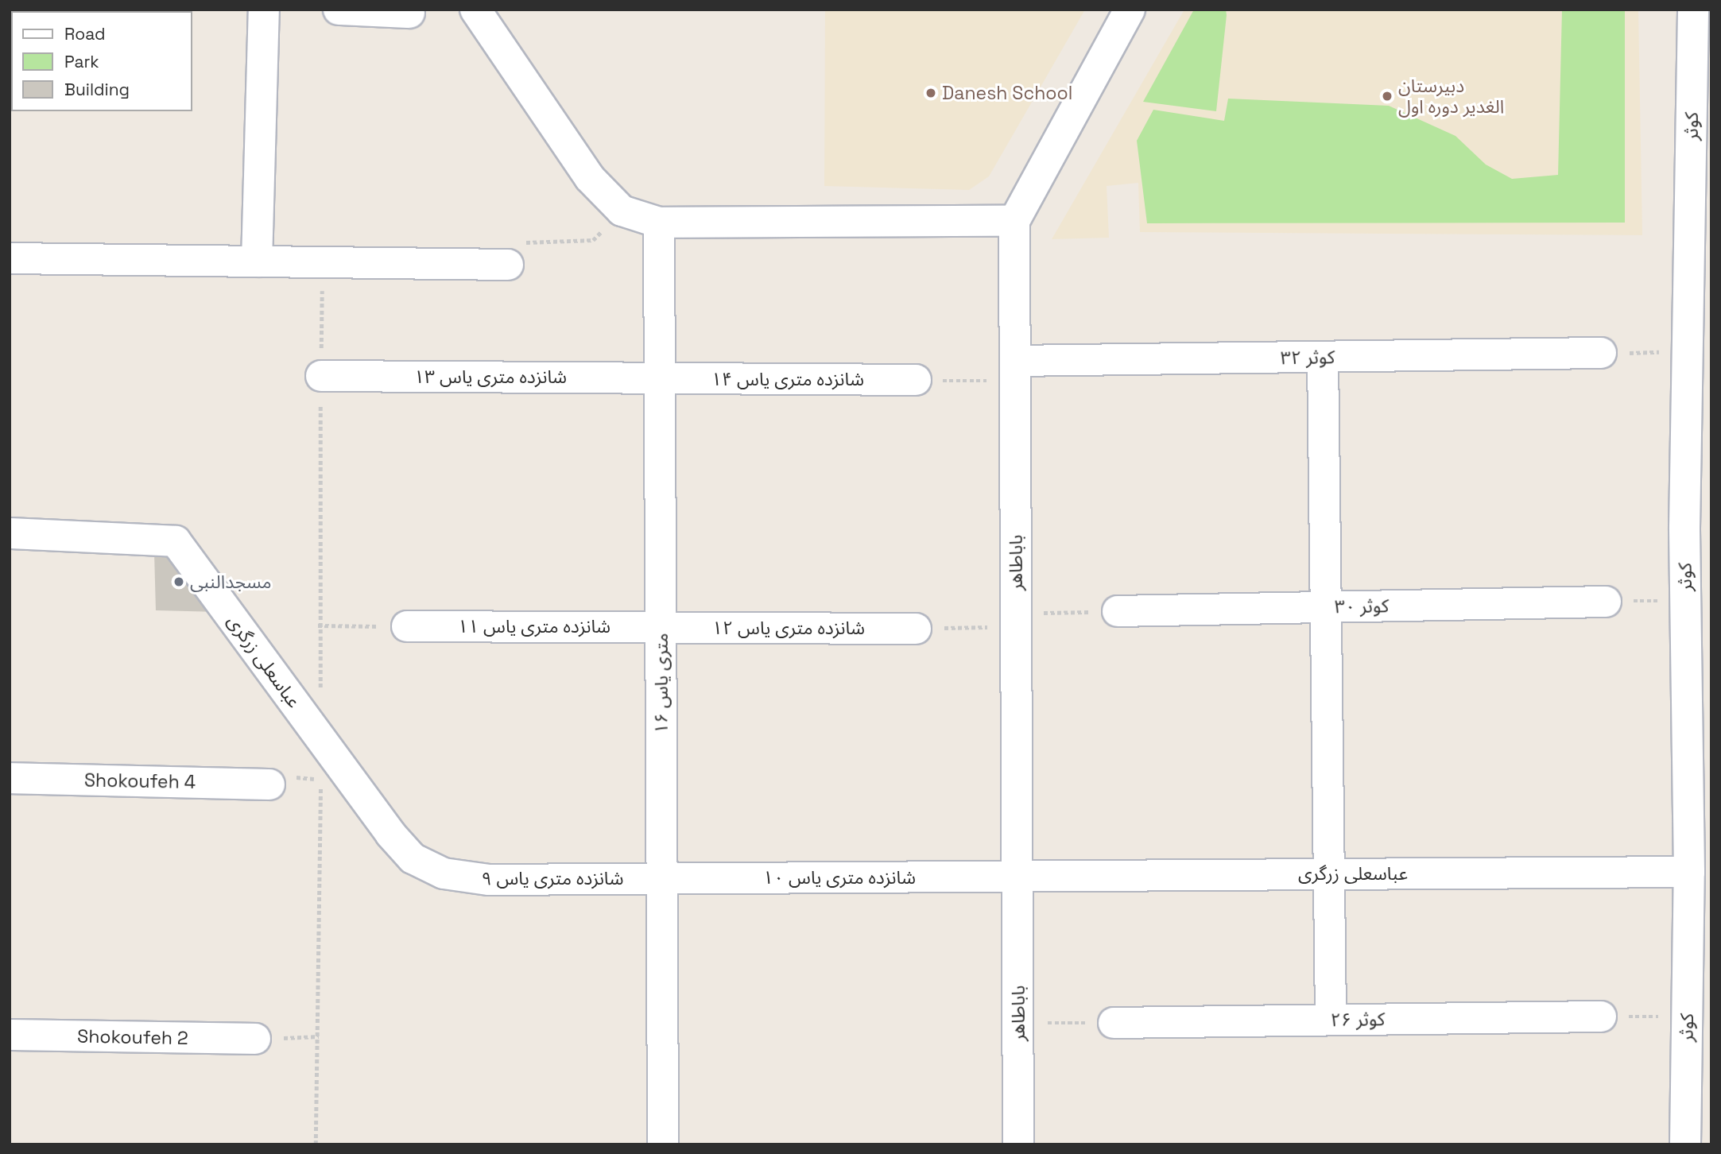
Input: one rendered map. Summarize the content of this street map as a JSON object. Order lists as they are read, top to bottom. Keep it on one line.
{"streets":{"street":["کوثر","کوثر ۳۲","شانزده متری یاس ۱۳","شانزده متری یاس ۱۴","باباطاهر","کوثر ۳۰","شانزده متری یاس ۱۱","شانزده متری یاس ۱۲","عباسعلی زرگری","۱۶ متری یاس","Shokoufeh 4","شانزده متری یاس ۱۰","شانزده متری یاس ۹","کوثر ۲۶","Shokoufeh 2"]},"crossings":[["کوثر","عباسعلی زرگری"],["کوثر ۳۲","باباطاهر"],["شانزده متری یاس ۱۳","شانزده متری یاس ۱۴"],["شانزده متری یاس ۱۳","۱۶ متری یاس"],["شانزده متری یاس ۱۴","۱۶ متری یاس"],["باباطاهر","عباسعلی زرگری"],["باباطاهر","شانزده متری یاس ۱۰"],["شانزده متری یاس ۱۱","شانزده متری یاس ۱۲"],["شانزده متری یاس ۱۱","۱۶ متری یاس"],["شانزده متری یاس ۱۲","۱۶ متری یاس"],["عباسعلی زرگری","شانزده متری یاس ۱۰"],["عباسعلی زرگری","شانزده متری یاس ۹"],["۱۶ متری یاس","شانزده متری یاس ۱۰"],["۱۶ متری یاس","شانزده متری یاس ۹"],["شانزده متری یاس ۱۰","شانزده متری یاس ۹"]],"places":["Danesh School","دبیرستان الغدیر دوره اول","مسجدالنبی"],"legend":["Road","Park","Building"]}
